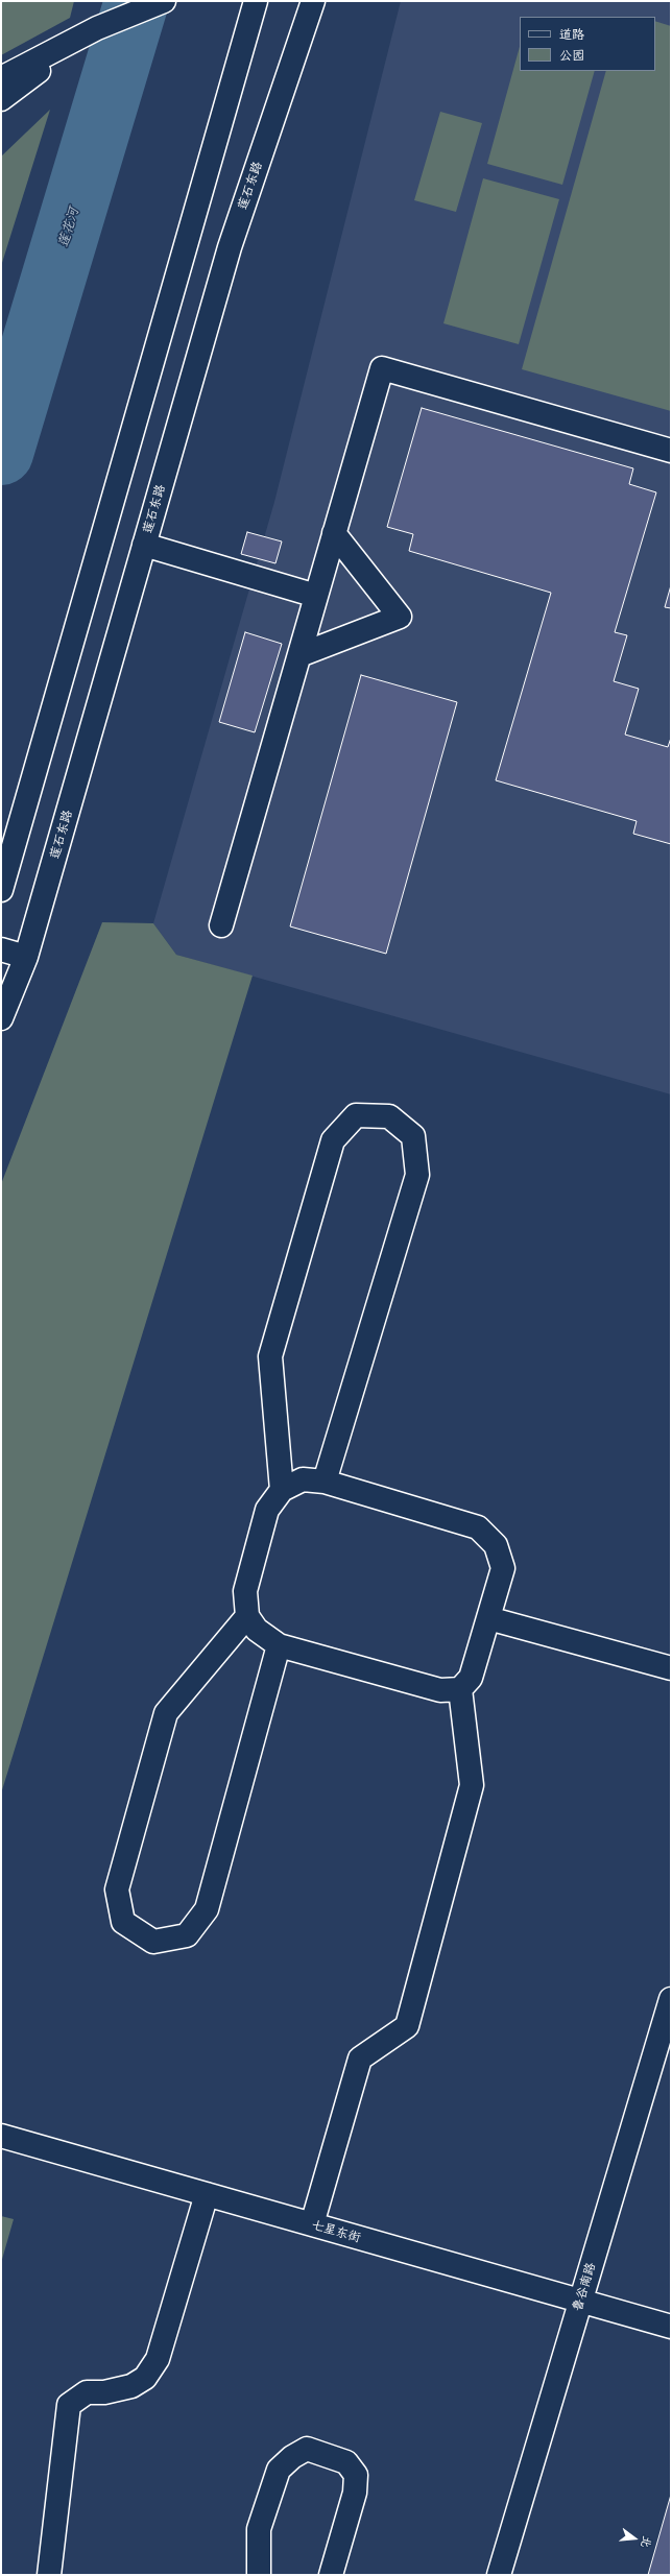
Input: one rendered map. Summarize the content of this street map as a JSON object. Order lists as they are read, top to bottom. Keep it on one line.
{"streets":{"main road":["莲石东路","七星东街","鲁谷南路"]},"crossings":[["七星东街","鲁谷南路"]],"water":["莲花河"],"legend":["道路","公园"],"north":"right"}
